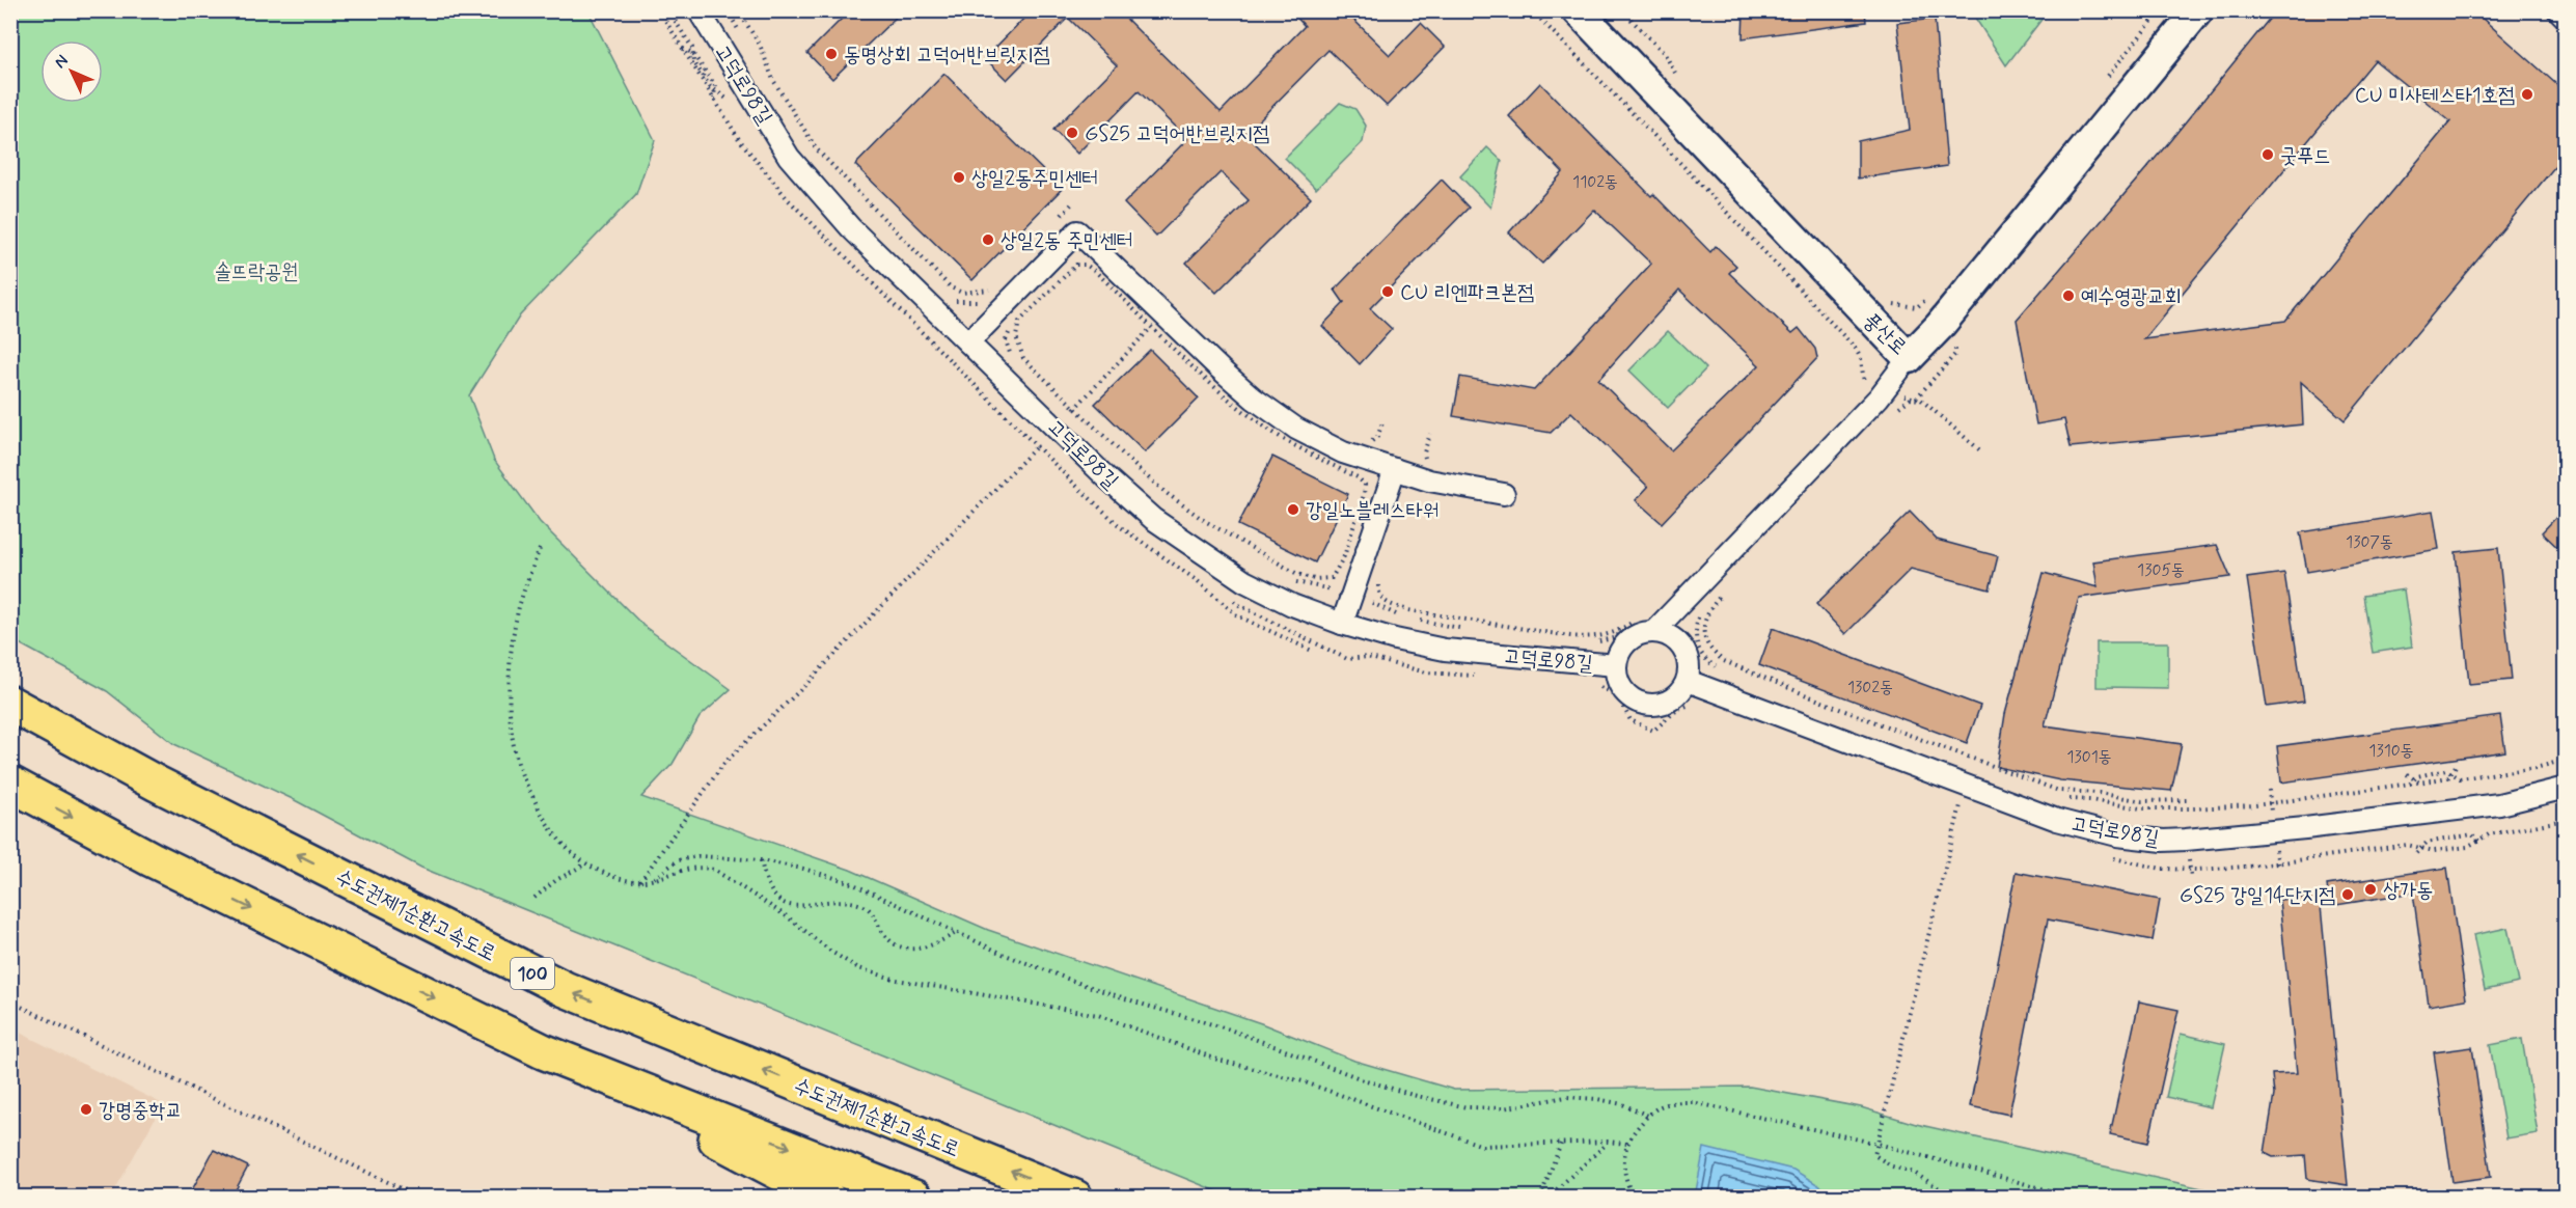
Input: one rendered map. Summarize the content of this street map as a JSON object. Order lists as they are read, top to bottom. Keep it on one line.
{"streets":{"highway":["수도권제1순환고속도로","100"],"street":["고덕로98길","풍산로"]},"parks":["솔뜨락공원"],"places":["동명상회 고덕어반브릿지점","CU 미사테스타1호점","GS25 고덕어반브릿지점","굿푸드","상일2동주민센터","상일2동 주민센터","CU 리엔파크본점","예수영광교회","강일노블레스타워","상가동","GS25 강일14단지점","강명중학교"],"house_numbers":["1102동","1307동","1305동","1302동","1310동","1301동"],"north":"top left"}
